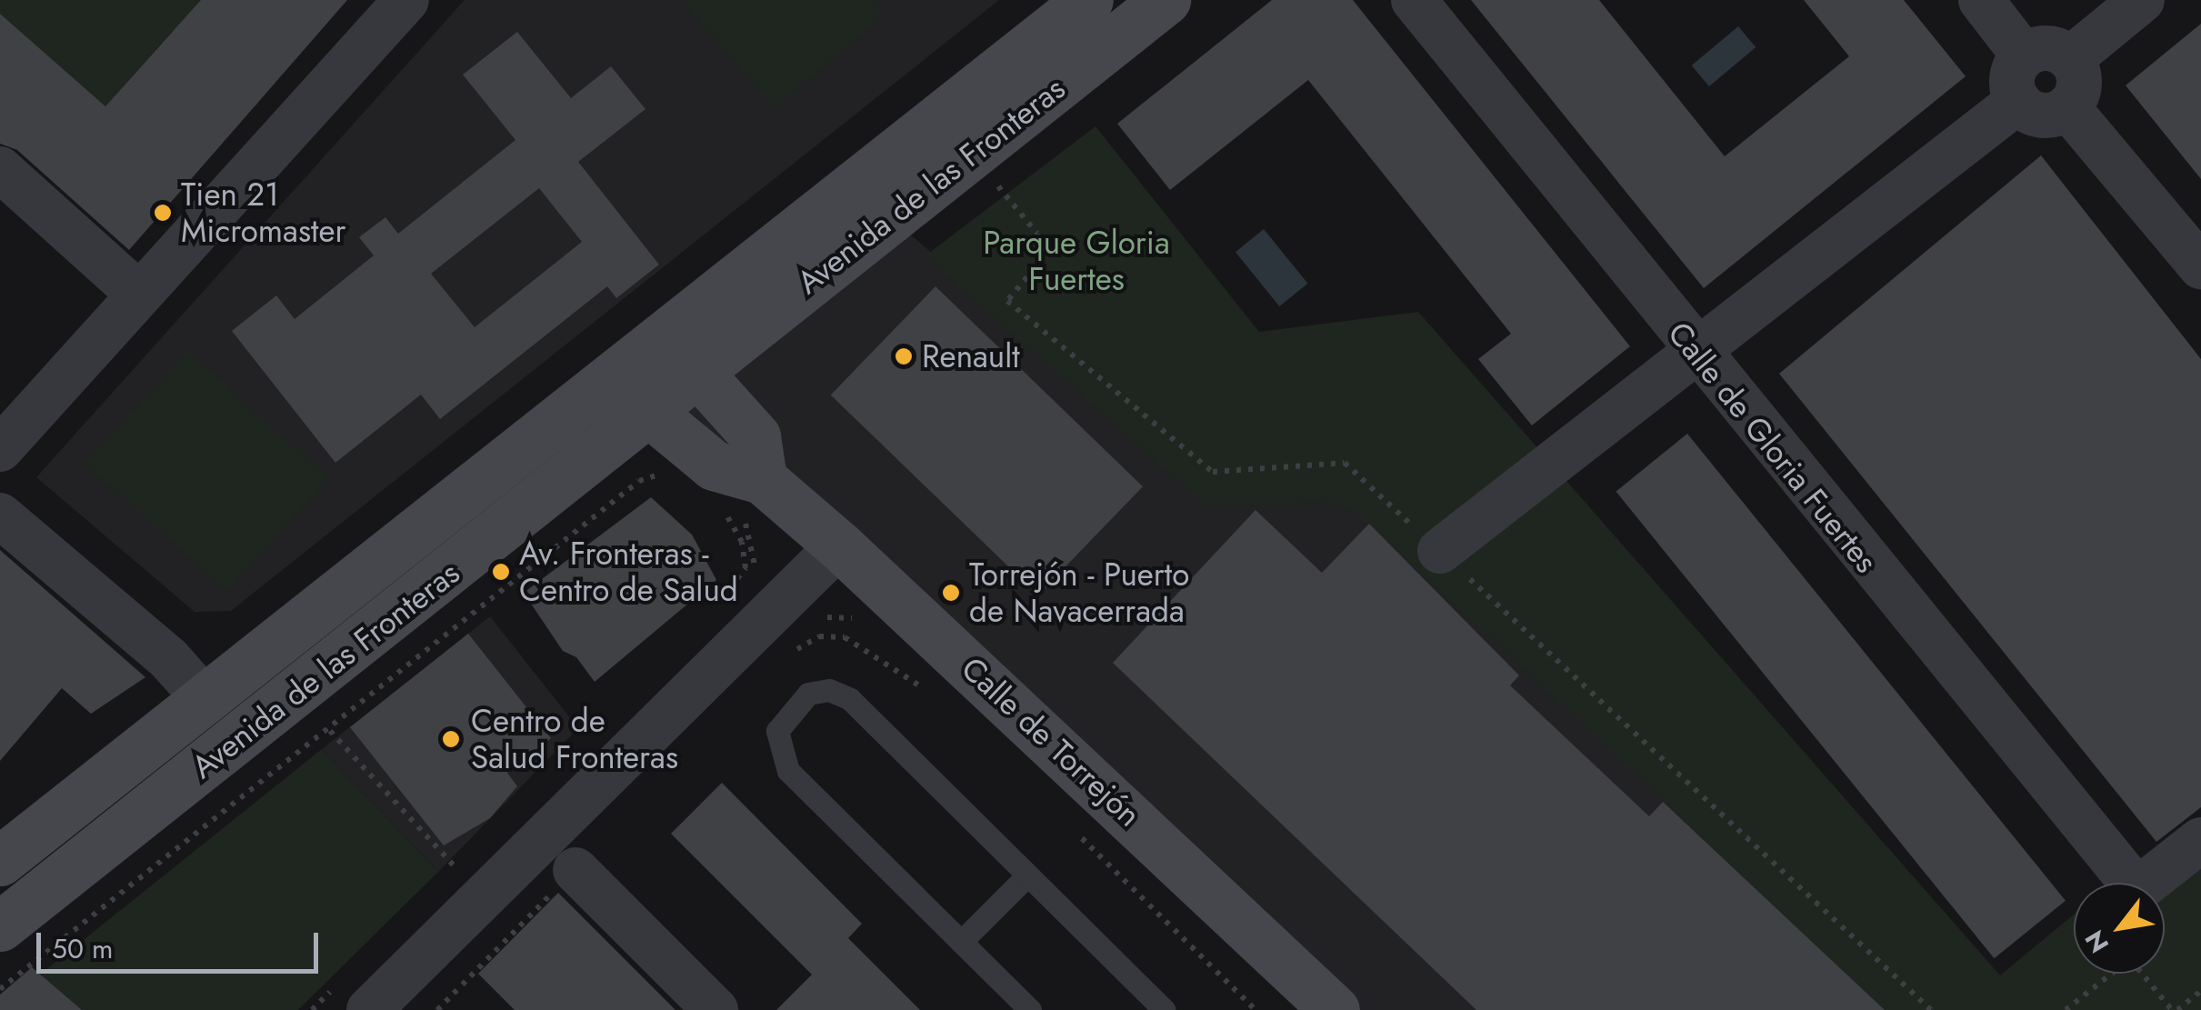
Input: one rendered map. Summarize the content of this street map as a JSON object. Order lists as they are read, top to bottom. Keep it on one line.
{"streets":{"main road":["Avenida de las Fronteras","Calle de Torrejón"],"street":["Calle de Gloria Fuertes"]},"crossings":[["Avenida de las Fronteras","Calle de Torrejón"]],"parks":["Parque Gloria Fuertes"],"places":["Tien 21 Micromaster","Renault","Av. Fronteras - Centro de Salud","Torrejón - Puerto de Navacerrada","Centro de Salud Fronteras"],"scale_bar":"50 m","north":"bottom left"}
